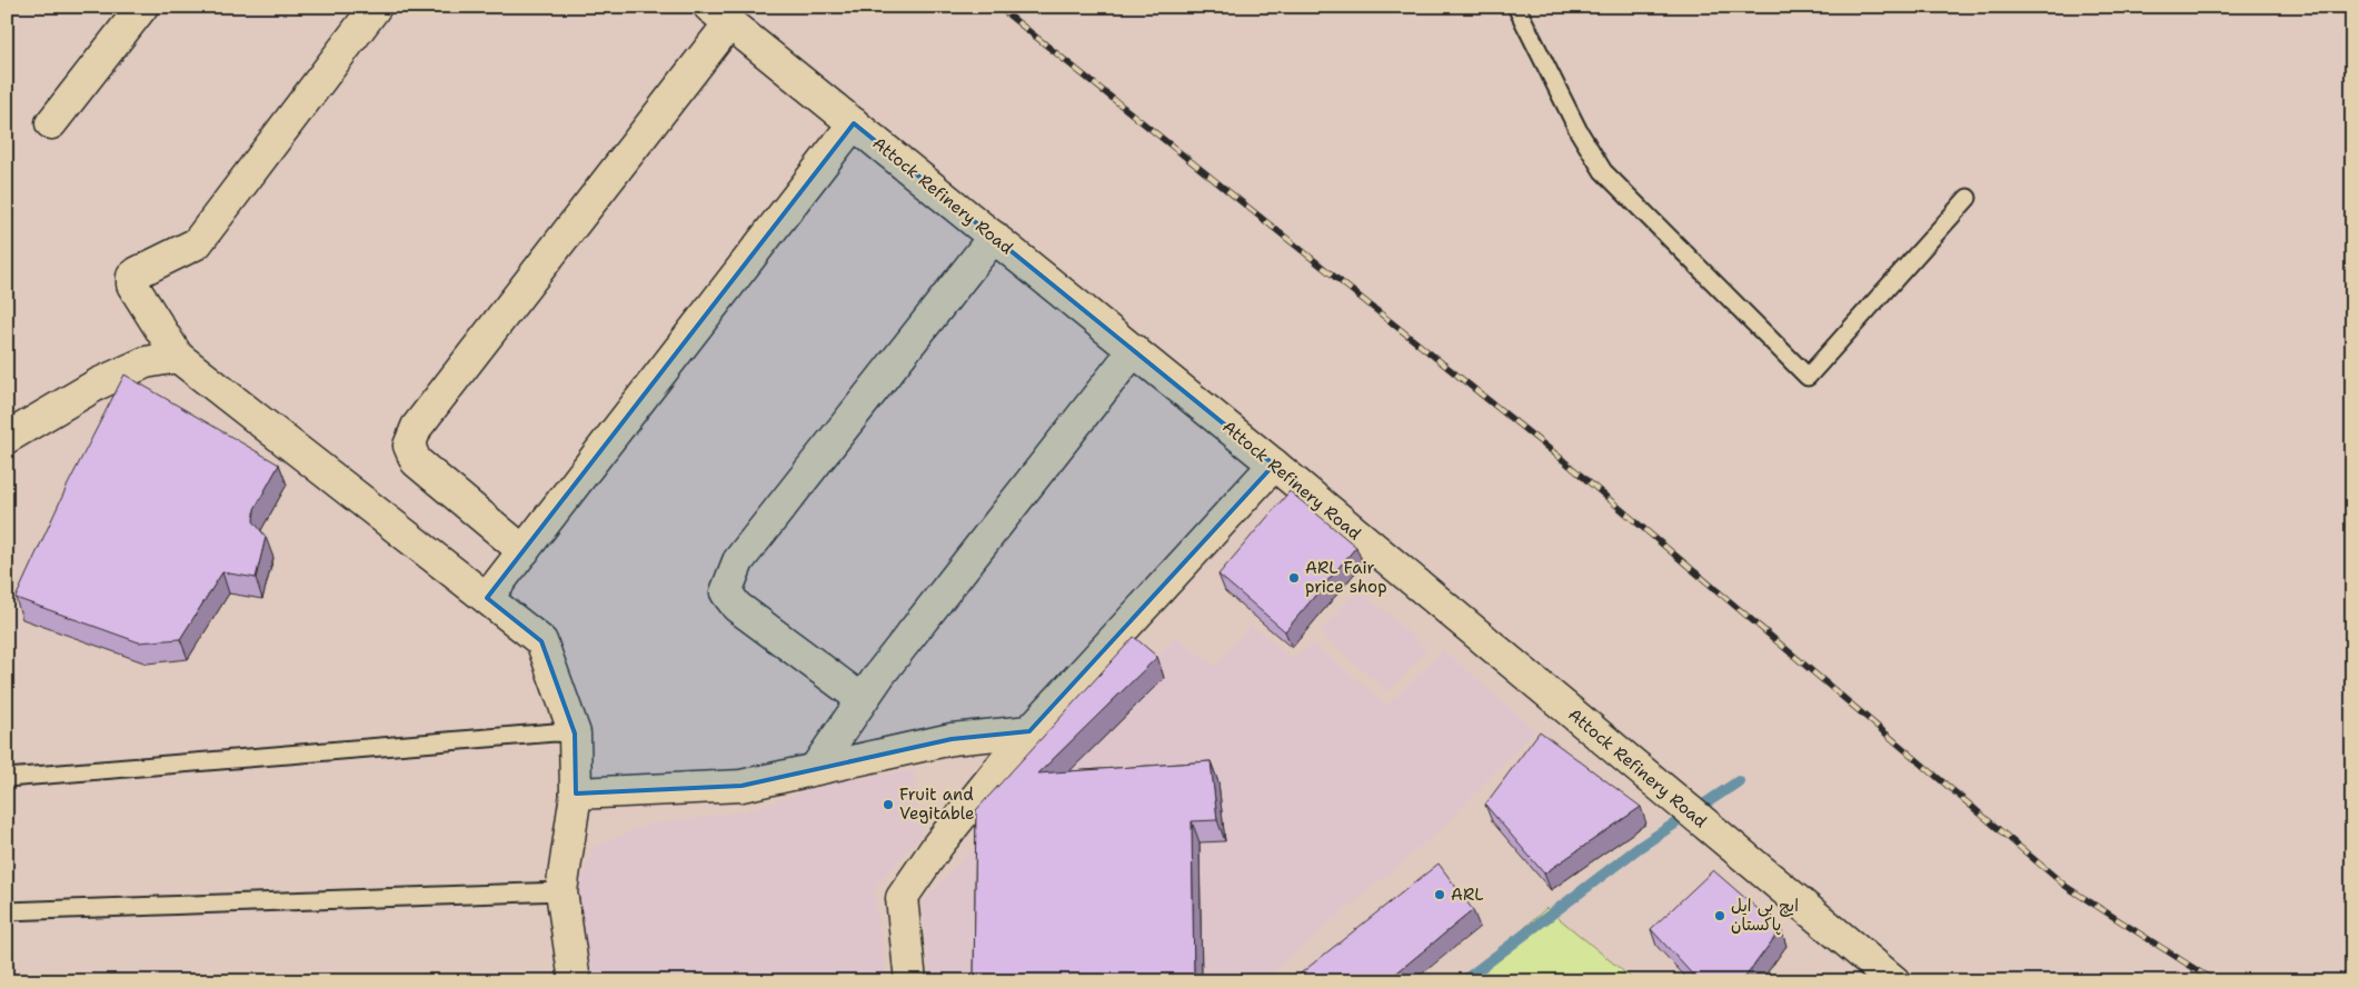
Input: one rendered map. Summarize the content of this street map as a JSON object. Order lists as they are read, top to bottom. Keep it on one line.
{"streets":{"street":["Attock Refinery Road"]},"places":["ARL Fair price shop","Fruit and Vegitable","ARL","ایچ بی ایل پاکستان"]}
